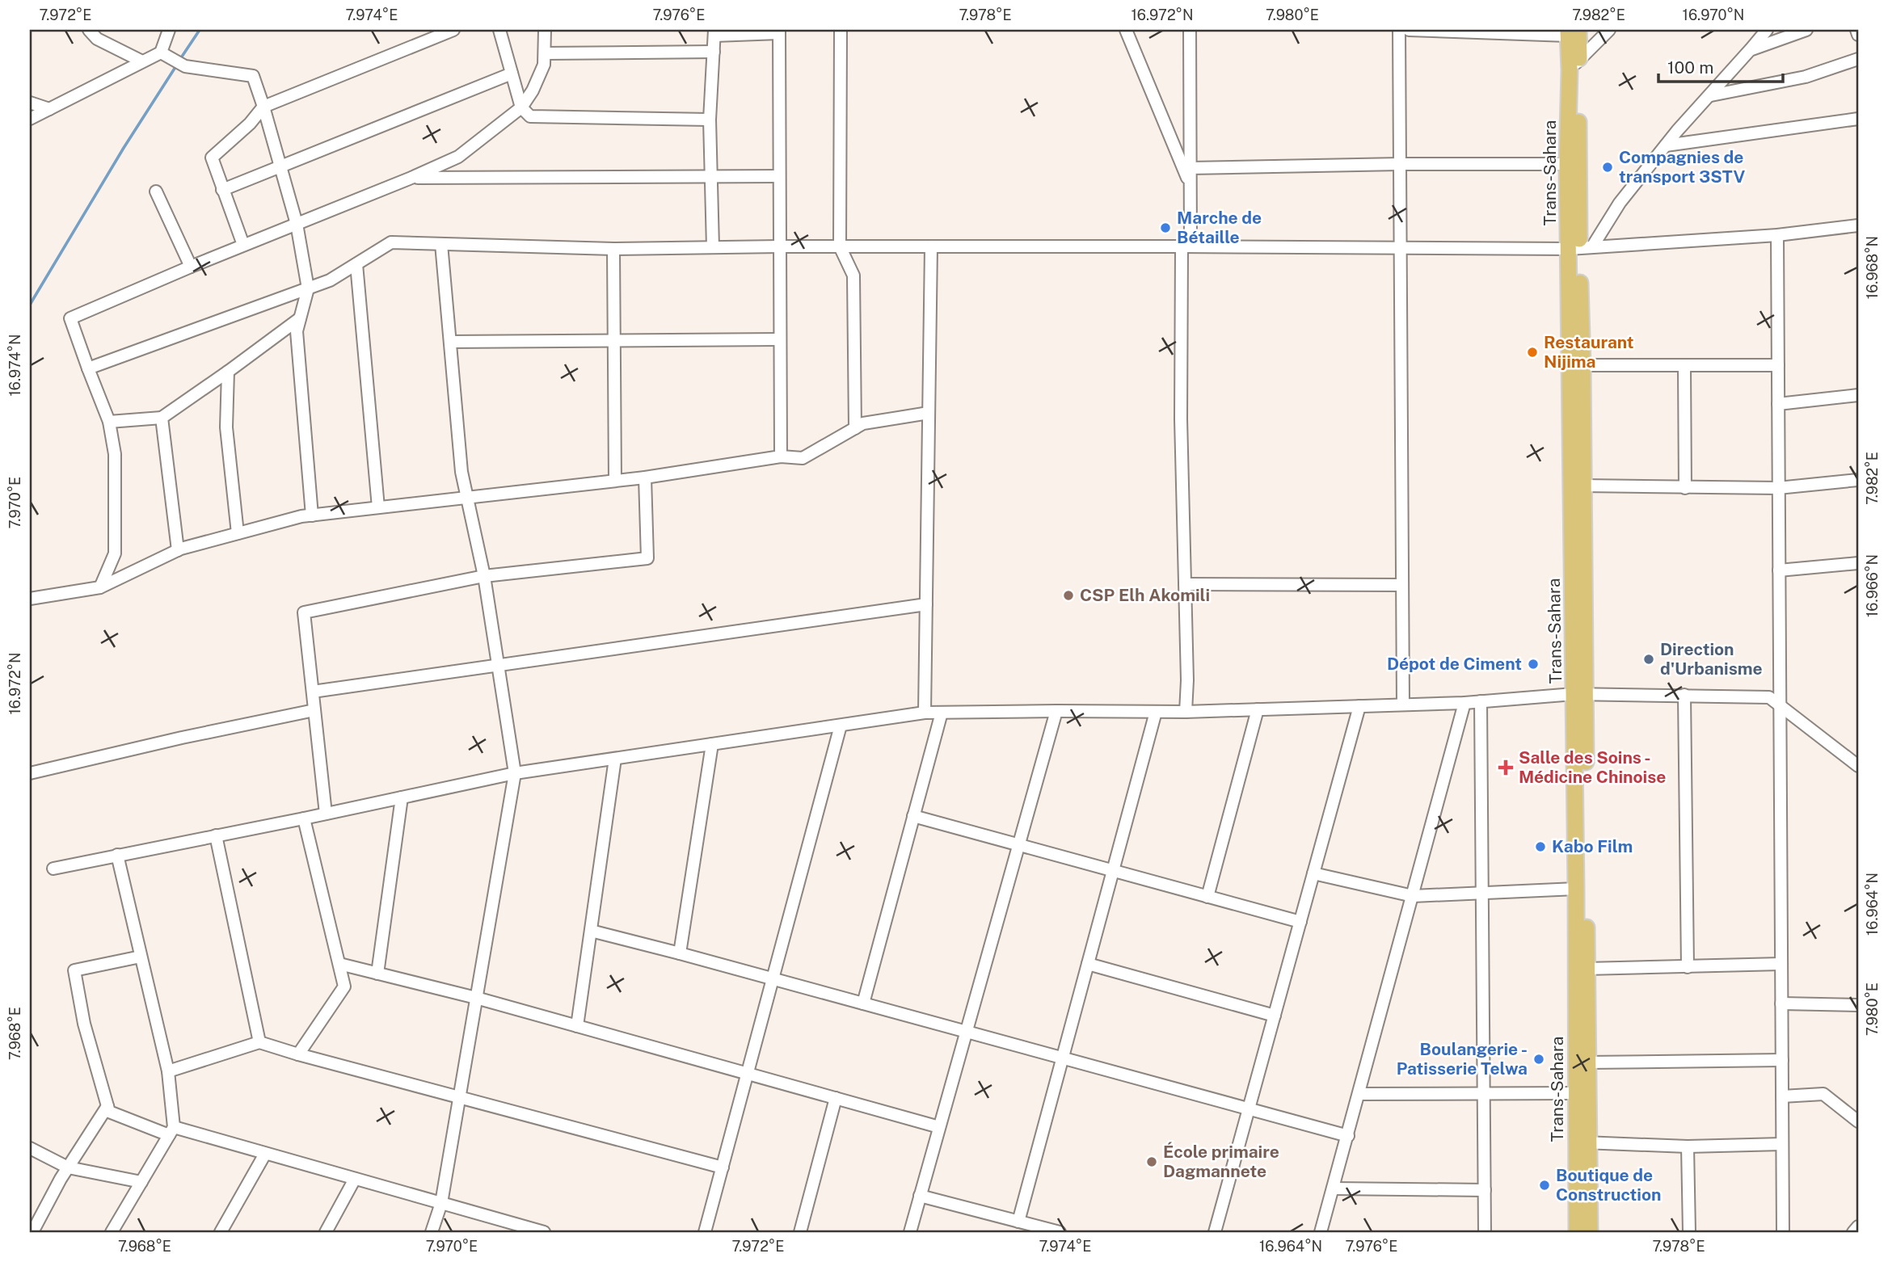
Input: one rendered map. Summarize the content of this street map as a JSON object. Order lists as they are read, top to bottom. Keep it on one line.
{"streets":{"main road":["Trans-Sahara"]},"places":{"other":["Compagnies de transport 3STV","Marche de Bétaille","Restaurant Nijima","CSP Elh Akomili","Direction d'Urbanisme","Dépot de Ciment","Kabo Film","Boulangerie - Patisserie Telwa","École primaire Dagmannete","Boutique de Construction"],"health":["Salle des Soins - Médicine Chinoise"]},"scale_bar":"100 m","coordinates":["7.972°E","7.974°E","7.976°E","7.978°E","16.972°N","7.980°E","7.982°E","16.970°N","16.968°N","16.974°N","7.970°E","16.966°N","16.964°N","7.968°E"]}
